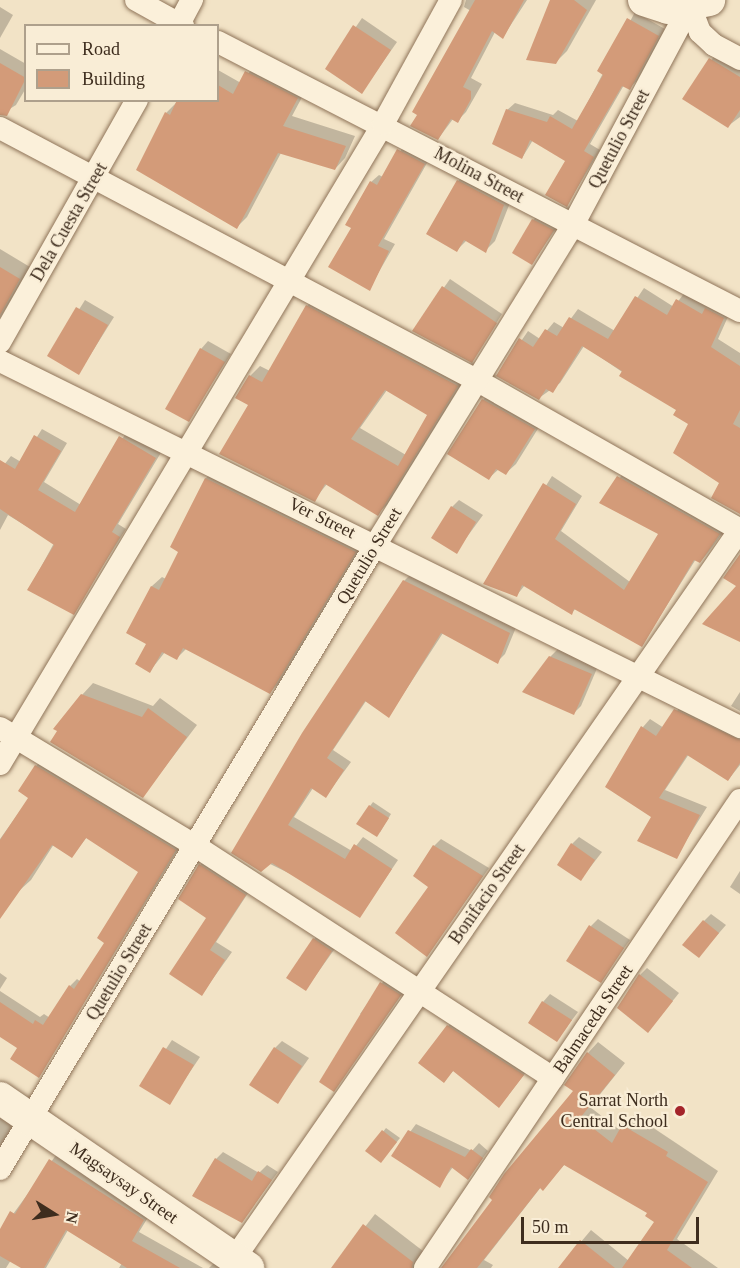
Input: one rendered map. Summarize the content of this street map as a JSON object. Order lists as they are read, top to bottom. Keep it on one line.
{"streets":{"main road":["Magsaysay Street"],"street":["Quetulio Street","Molina Street","Dela Cuesta Street","Ver Street","Bonifacio Street","Balmaceda Street"]},"crossings":[["Quetulio Street","Molina Street"],["Quetulio Street","Ver Street"],["Quetulio Street","Magsaysay Street"],["Ver Street","Bonifacio Street"],["Bonifacio Street","Magsaysay Street"]],"places":["Sarrat North Central School"],"legend":["Road","Building"],"scale_bar":"50 m","north":"right"}
